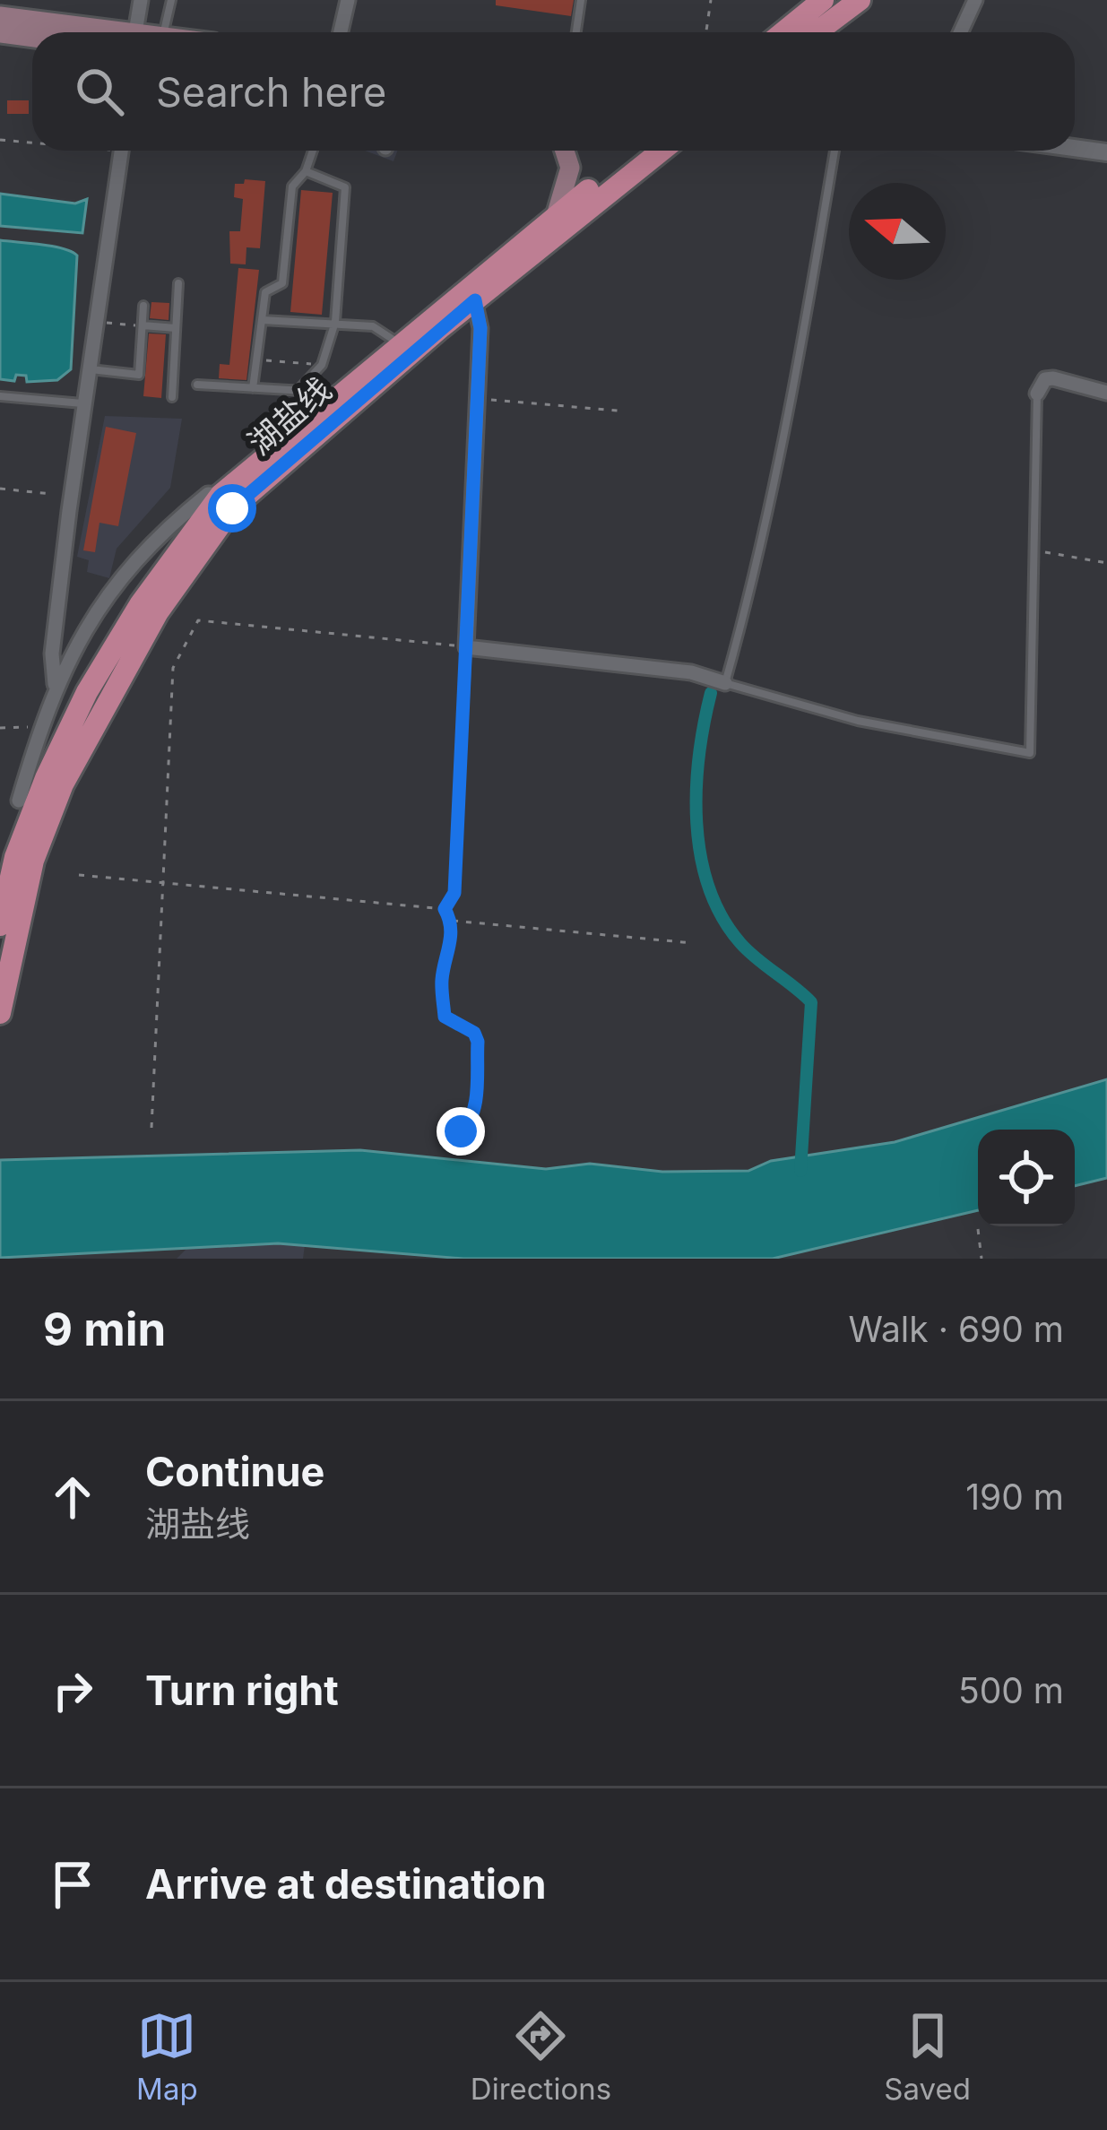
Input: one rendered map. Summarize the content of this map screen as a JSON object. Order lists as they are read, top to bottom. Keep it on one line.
{"streets":{"main road":["湖盐线"]},"north":"left","page":{"search":"Search here","heading":["9 min","Walk · 690 m"],"list":[["Continue","湖盐线","190 m"],["Turn right","500 m"],"Arrive at destination"],"nav":["Map","Directions","Saved"]}}
